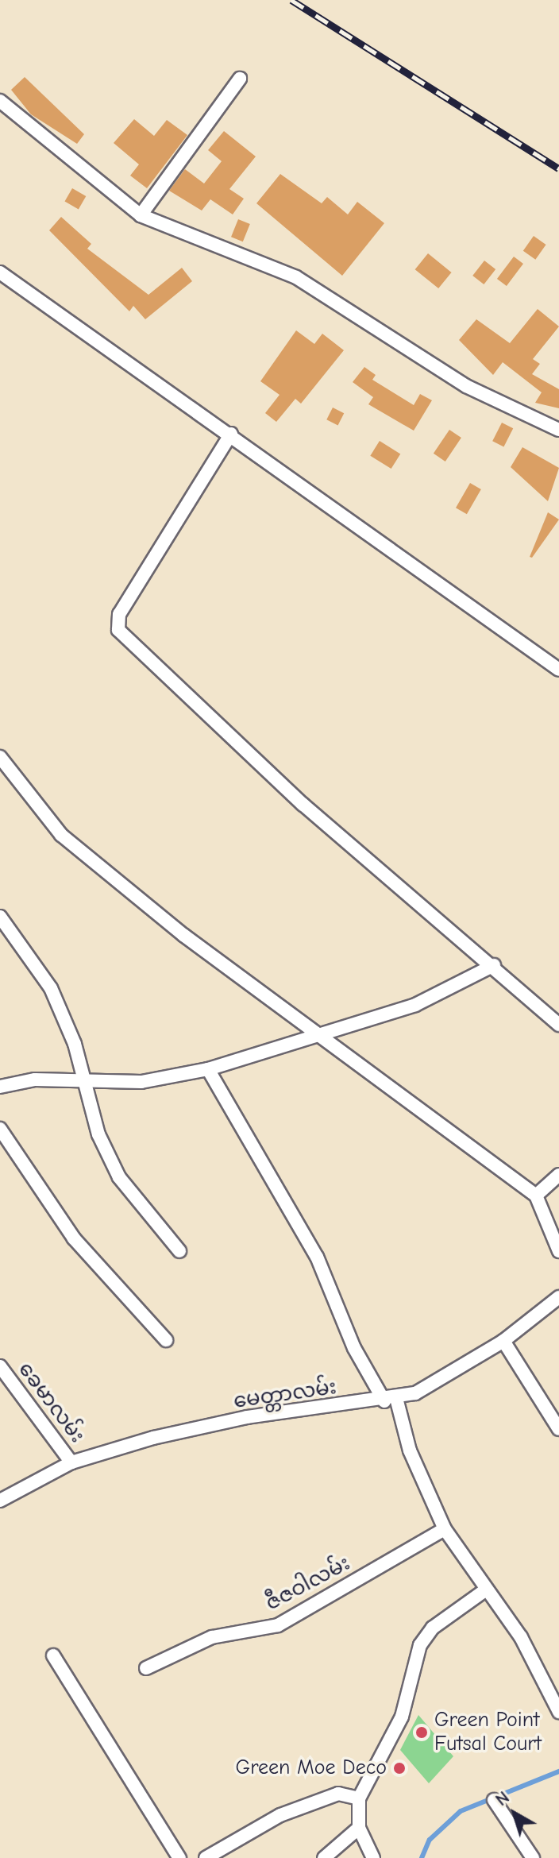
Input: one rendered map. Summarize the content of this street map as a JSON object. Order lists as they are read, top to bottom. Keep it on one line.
{"streets":{"street":["မေတ္တာလမ်း","ခေမာလမ်း","ဇီဇဝါလမ်း"]},"crossings":[["မေတ္တာလမ်း","ခေမာလမ်း"]],"places":["Green Point Futsal Court","Green Moe Deco"],"north":"top left"}
